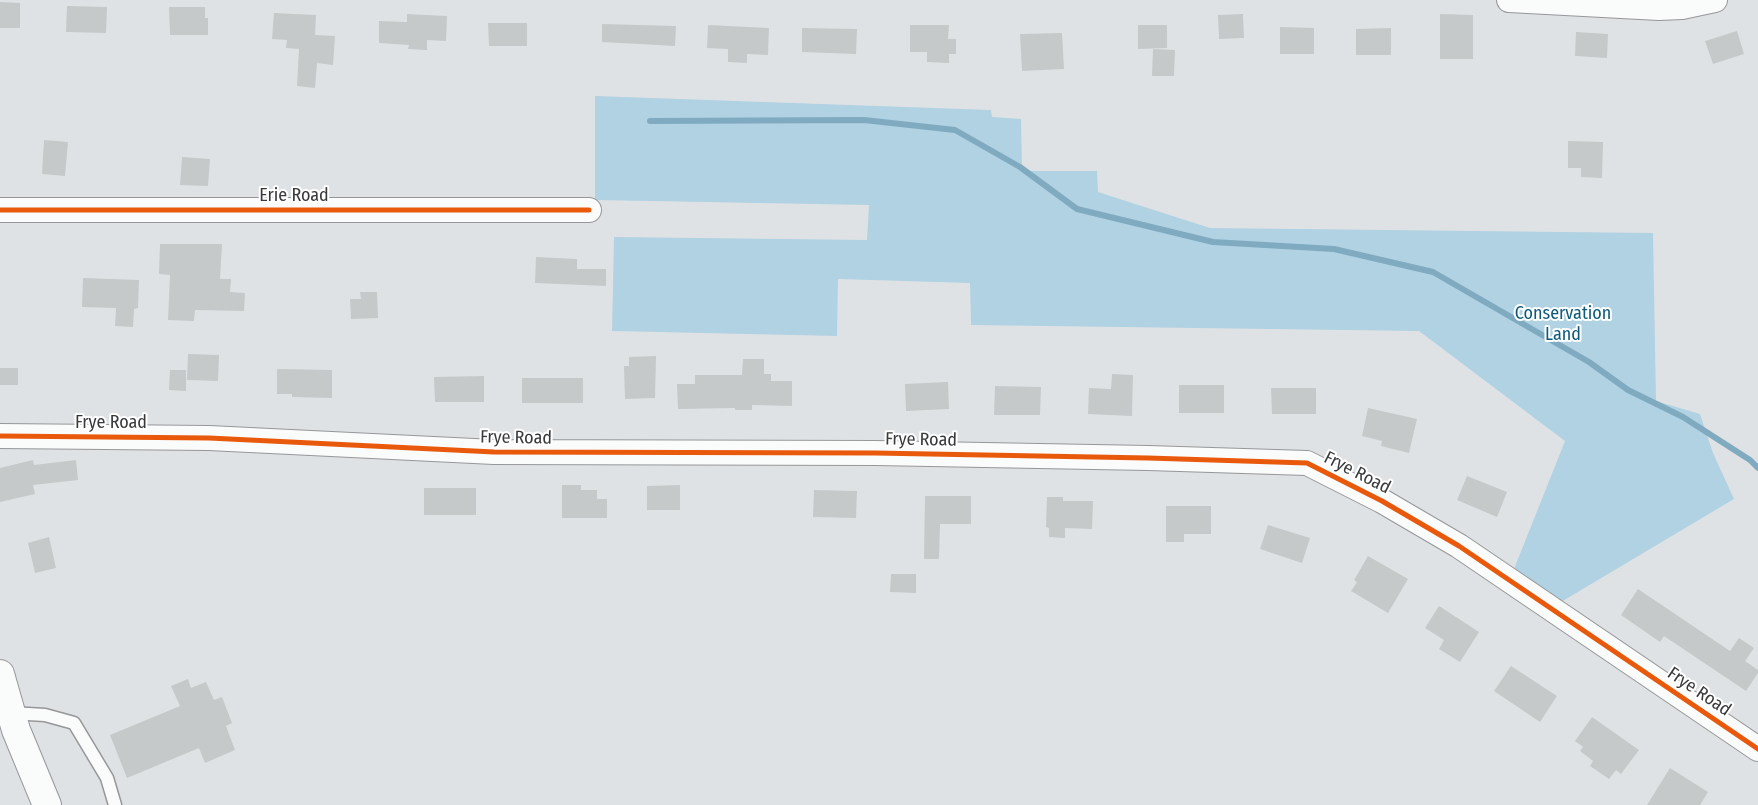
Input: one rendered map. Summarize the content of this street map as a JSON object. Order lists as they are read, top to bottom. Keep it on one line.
{"streets":{"street":["Erie Road","Frye Road"]},"parks":["Conservation Land"]}
